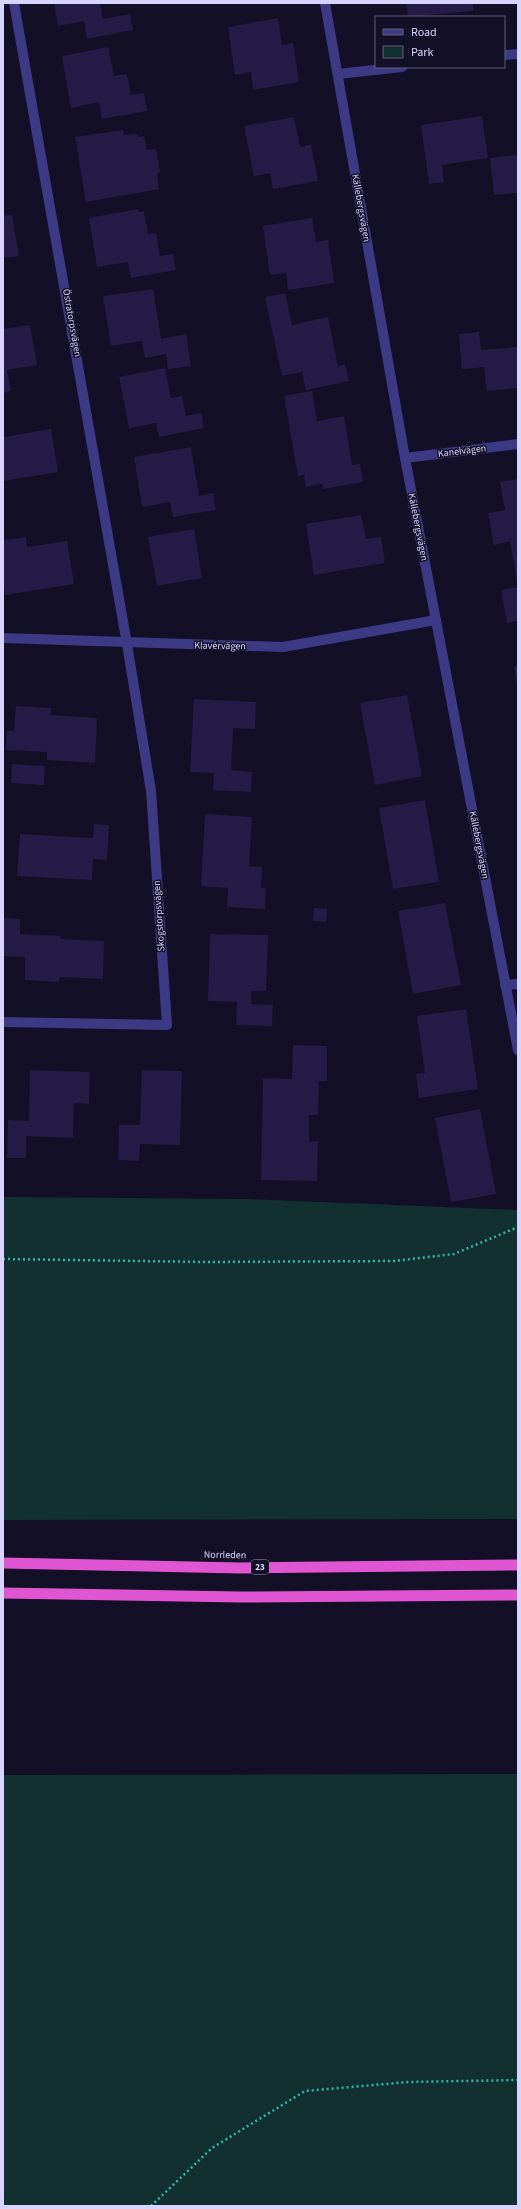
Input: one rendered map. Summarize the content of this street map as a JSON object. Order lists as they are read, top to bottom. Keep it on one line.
{"streets":{"highway":["Norrleden","23"],"street":["Källebergsvägen","Östratorpsvägen","Kanelvägen","Klavérvägen","Skogstorpsvägen"]},"crossings":[["Källebergsvägen","Kanelvägen"],["Källebergsvägen","Klavérvägen"],["Östratorpsvägen","Klavérvägen"],["Östratorpsvägen","Skogstorpsvägen"],["Klavérvägen","Skogstorpsvägen"]],"legend":["Road","Park"]}
